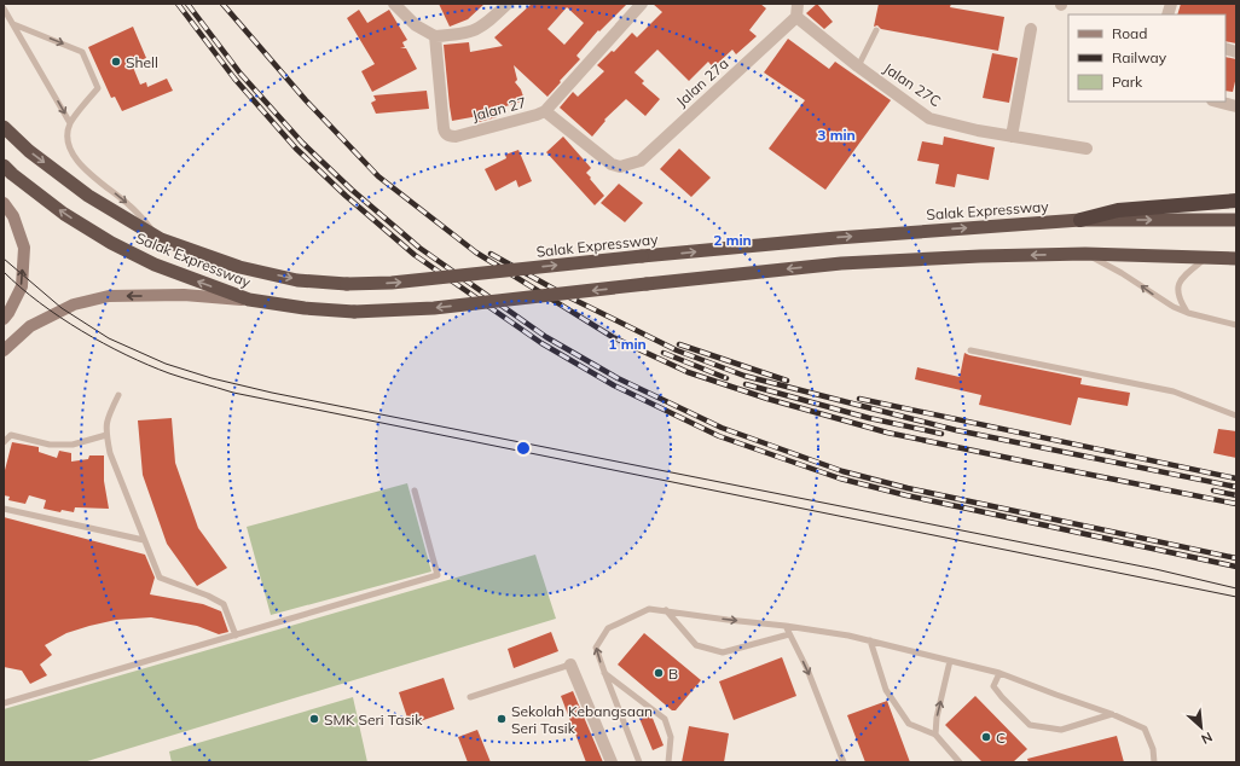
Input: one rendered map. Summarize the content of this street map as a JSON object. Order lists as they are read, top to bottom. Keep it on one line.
{"streets":{"highway":["Salak Expressway"],"street":["Jalan 27a","Jalan 27C","Jalan 27"]},"crossings":[["Jalan 27a","Jalan 27C"],["Jalan 27a","Jalan 27"]],"places":["Shell","B","SMK Seri Tasik","Sekolah Kebangsaan Seri Tasik","C"],"legend":["Road","Railway","Park"],"north":"bottom right","rings":["3 min","2 min","1 min"]}
